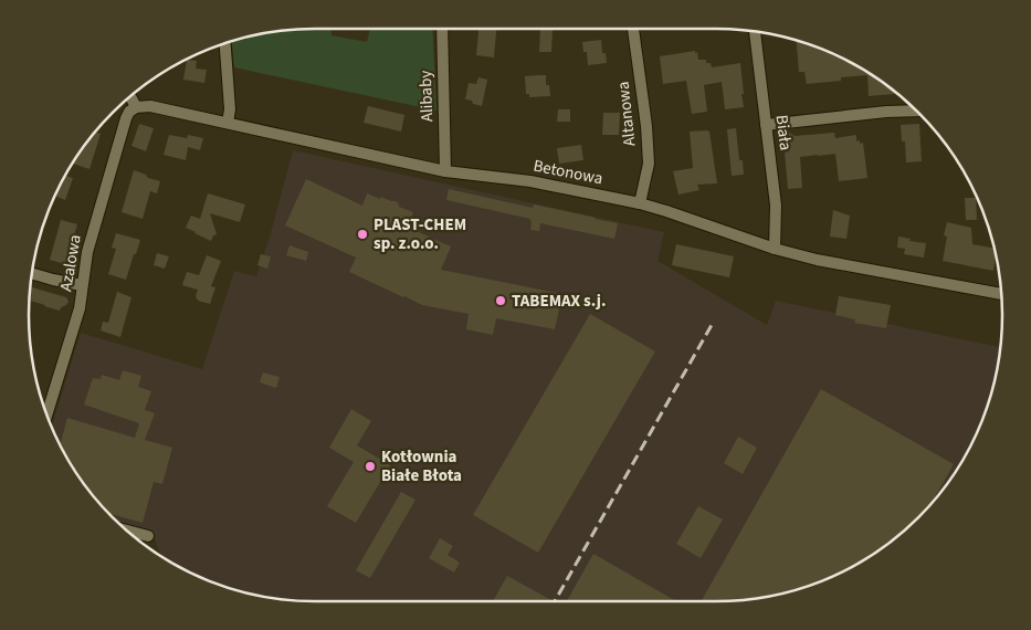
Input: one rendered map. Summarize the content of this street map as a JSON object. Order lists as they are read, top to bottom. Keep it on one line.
{"streets":{"street":["Alibaby","Altanowa","Biała","Betonowa","Azalowa"]},"crossings":[["Alibaby","Betonowa"],["Altanowa","Betonowa"],["Biała","Betonowa"],["Betonowa","Azalowa"]],"places":["PLAST-CHEM sp. z.o.o.","TABEMAX s.j.","Kotłownia Białe Błota"]}
